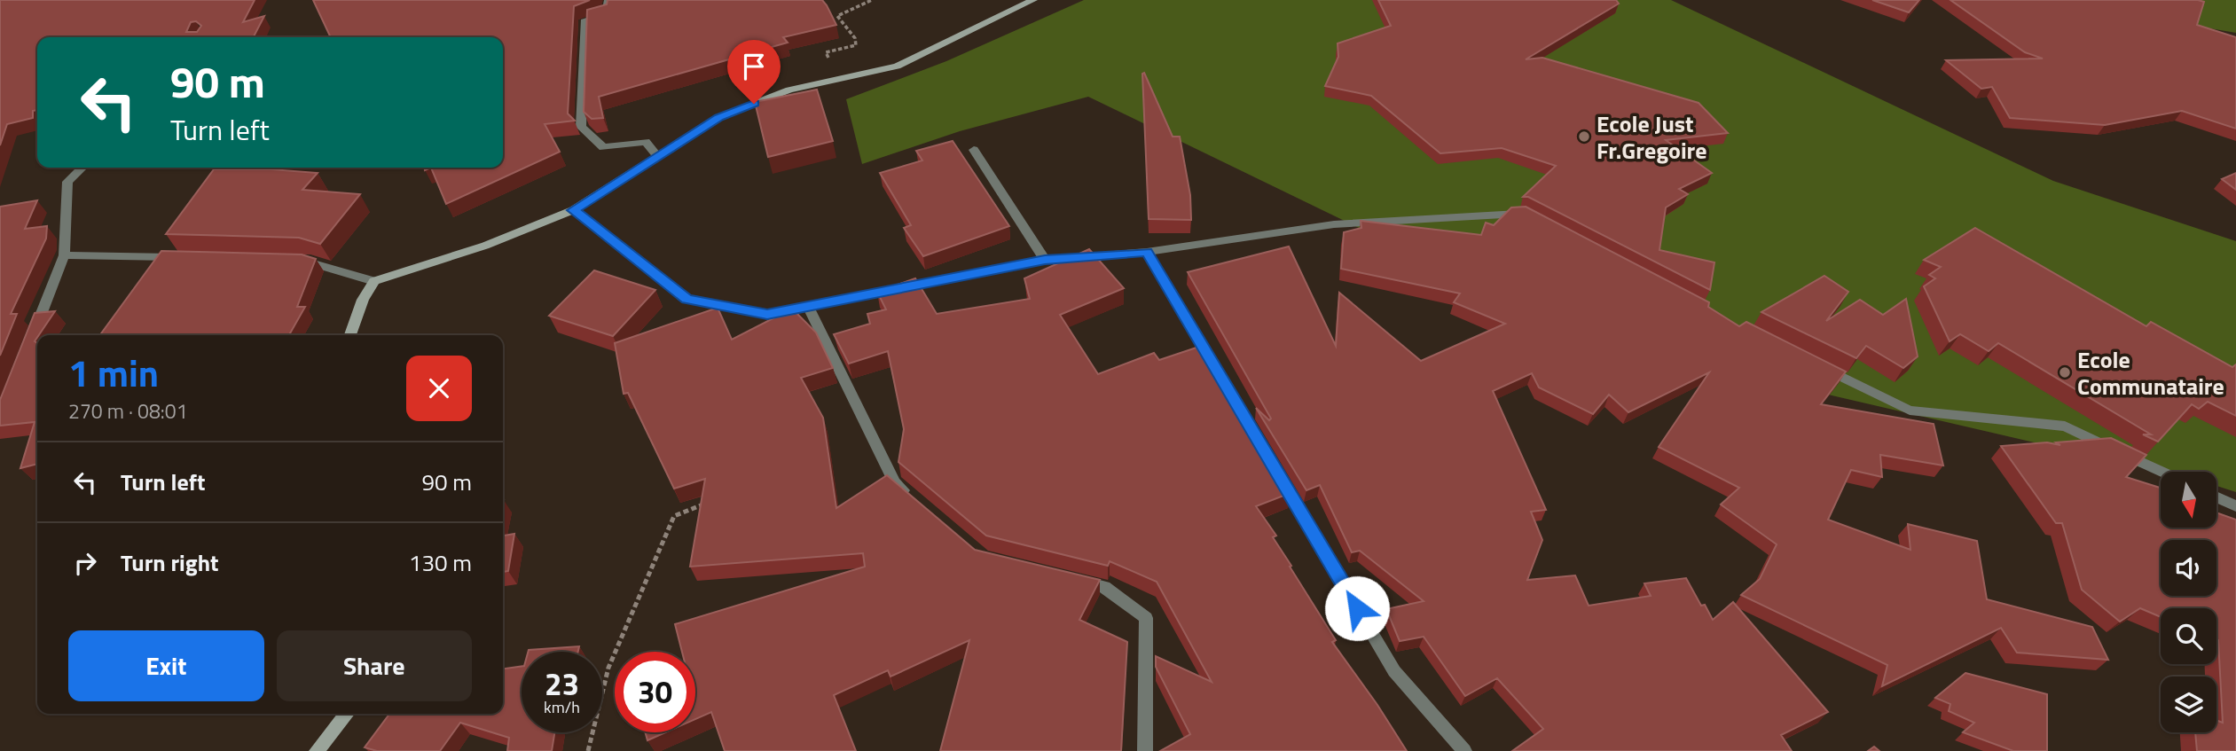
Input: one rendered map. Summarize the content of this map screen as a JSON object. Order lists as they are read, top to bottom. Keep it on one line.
{"places":["Ecole Just Fr.Gregoire","Ecole Communataire"],"north":"bottom","page":{"turn":["90 m","Turn left"],"heading":["1 min","270 m · 08:01"],"list":[{"name":"Turn left","value":"90 m"},{"name":"Turn right","value":"130 m"}],"buttons":["Exit","Share"],"speed":"23 km/h","limit":"30"}}
